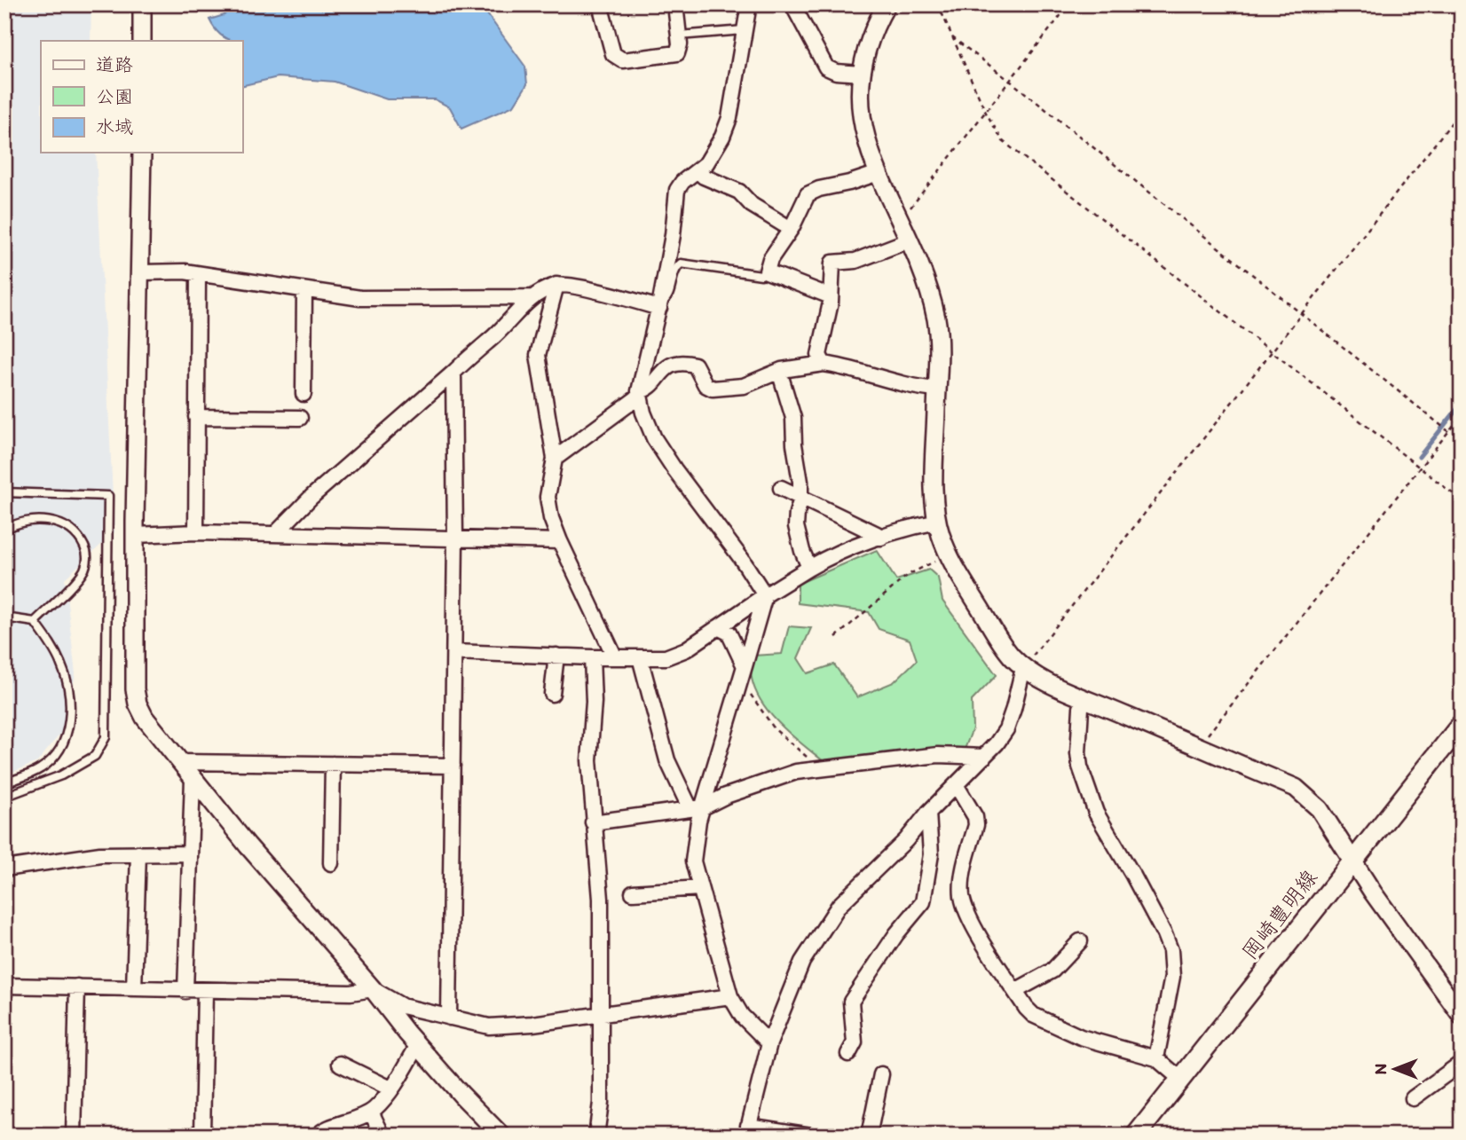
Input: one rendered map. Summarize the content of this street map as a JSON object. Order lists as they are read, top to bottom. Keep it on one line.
{"streets":{"main road":["岡崎豊明線"]},"legend":["道路","公園","水域"],"north":"left"}
